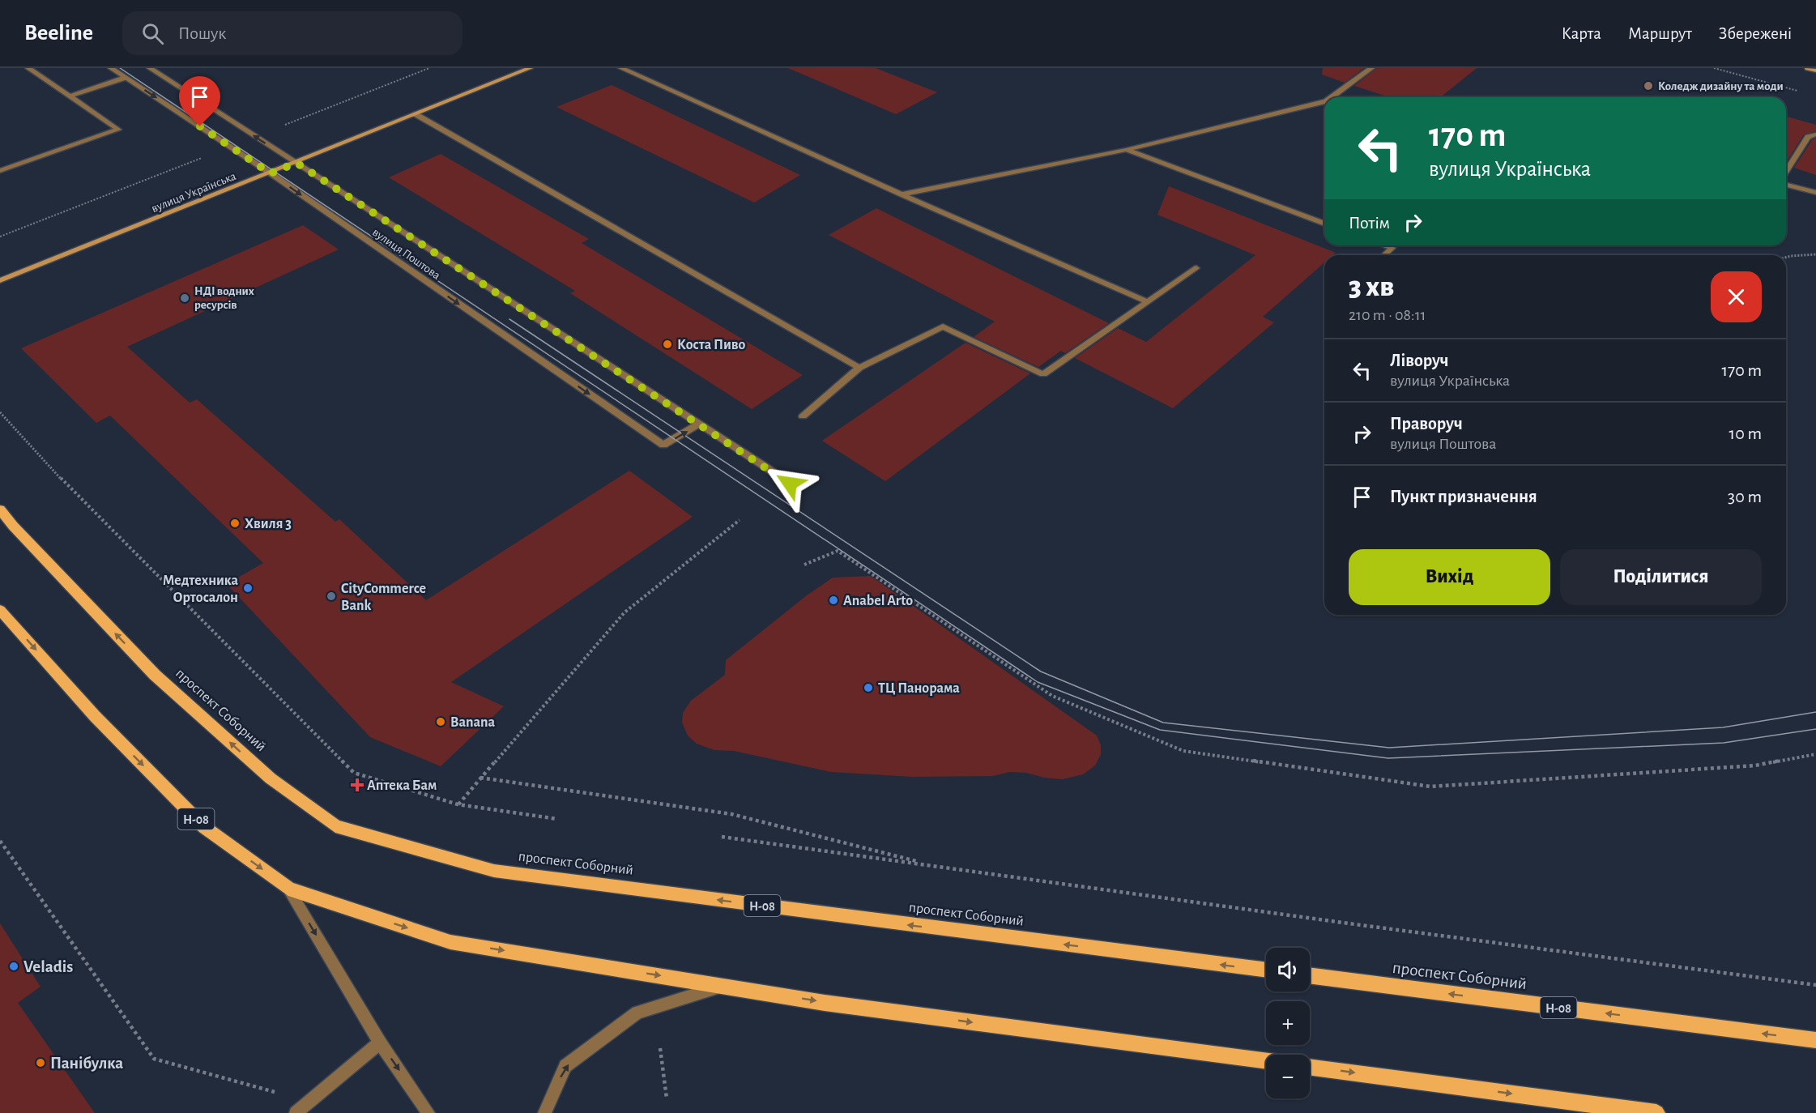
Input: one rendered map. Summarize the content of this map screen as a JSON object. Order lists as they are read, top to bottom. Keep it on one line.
{"streets":{"main road":["вулиця Українська","проспект Соборний","Н-08"],"street":["вулиця Поштова"]},"crossings":[["вулиця Українська","вулиця Поштова"]],"places":{"other":["Коледж дизайну та моди","НДІ водних ресурсів","Коста Пиво","Хвиля 3","Медтехника Ортосалон","CityCommerce Bank","Anabel Arto","ТЦ Панорама","Banana","Veladis","Панібулка"],"health":["Аптека Бам"]},"page":{"header":"Beeline","search":"Пошук","nav":["Карта","Маршрут","Збережені"],"turn":["170 m","вулиця Українська"],"then":"Потім","heading":["3 хв","210 m · 08:11"],"list":[{"name":"Ліворуч","note":"вулиця Українська","value":"170 m"},{"name":"Праворуч","note":"вулиця Поштова","value":"10 m"},{"name":"Пункт призначення","value":"30 m"}],"buttons":["Вихід","Поділитися"],"map_buttons":["+","−"]}}
